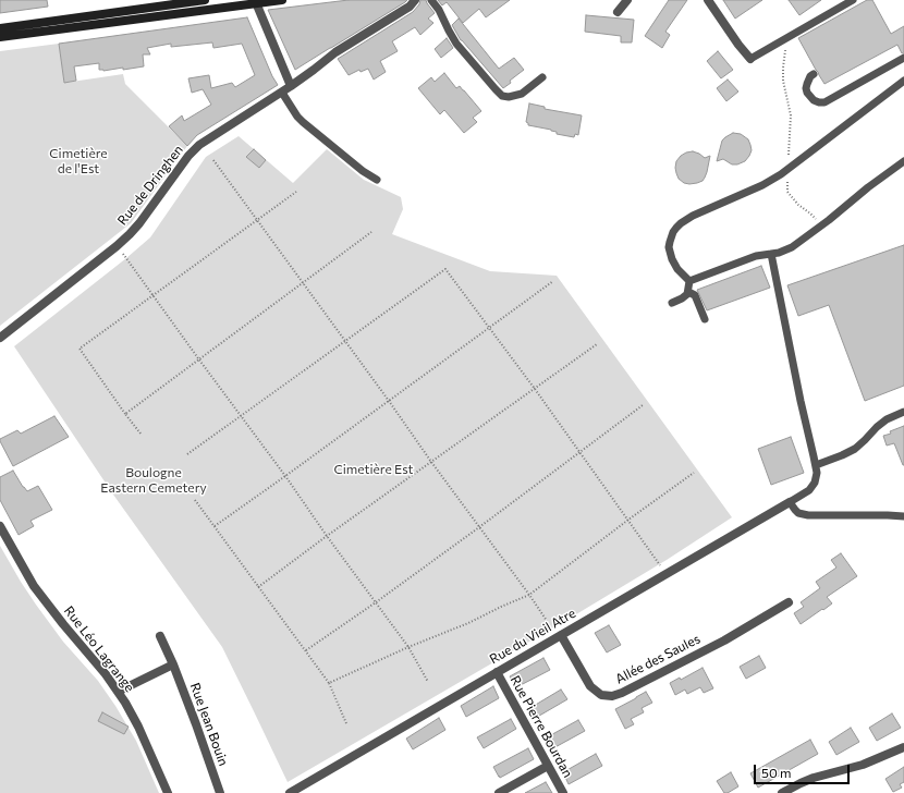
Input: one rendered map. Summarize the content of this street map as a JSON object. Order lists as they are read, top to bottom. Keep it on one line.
{"streets":{"street":["Rue de Dringhen","Rue du Vieil Atre","Rue Léo Lagrange","Allée des Saules","Rue Jean Bouin","Rue Pierre Bourdan"]},"crossings":[["Rue du Vieil Atre","Allée des Saules"],["Rue du Vieil Atre","Rue Pierre Bourdan"]],"parks":["Cimetière de l'Est","Cimetière Est","Boulogne Eastern Cemetery"],"scale_bar":"50 m"}
